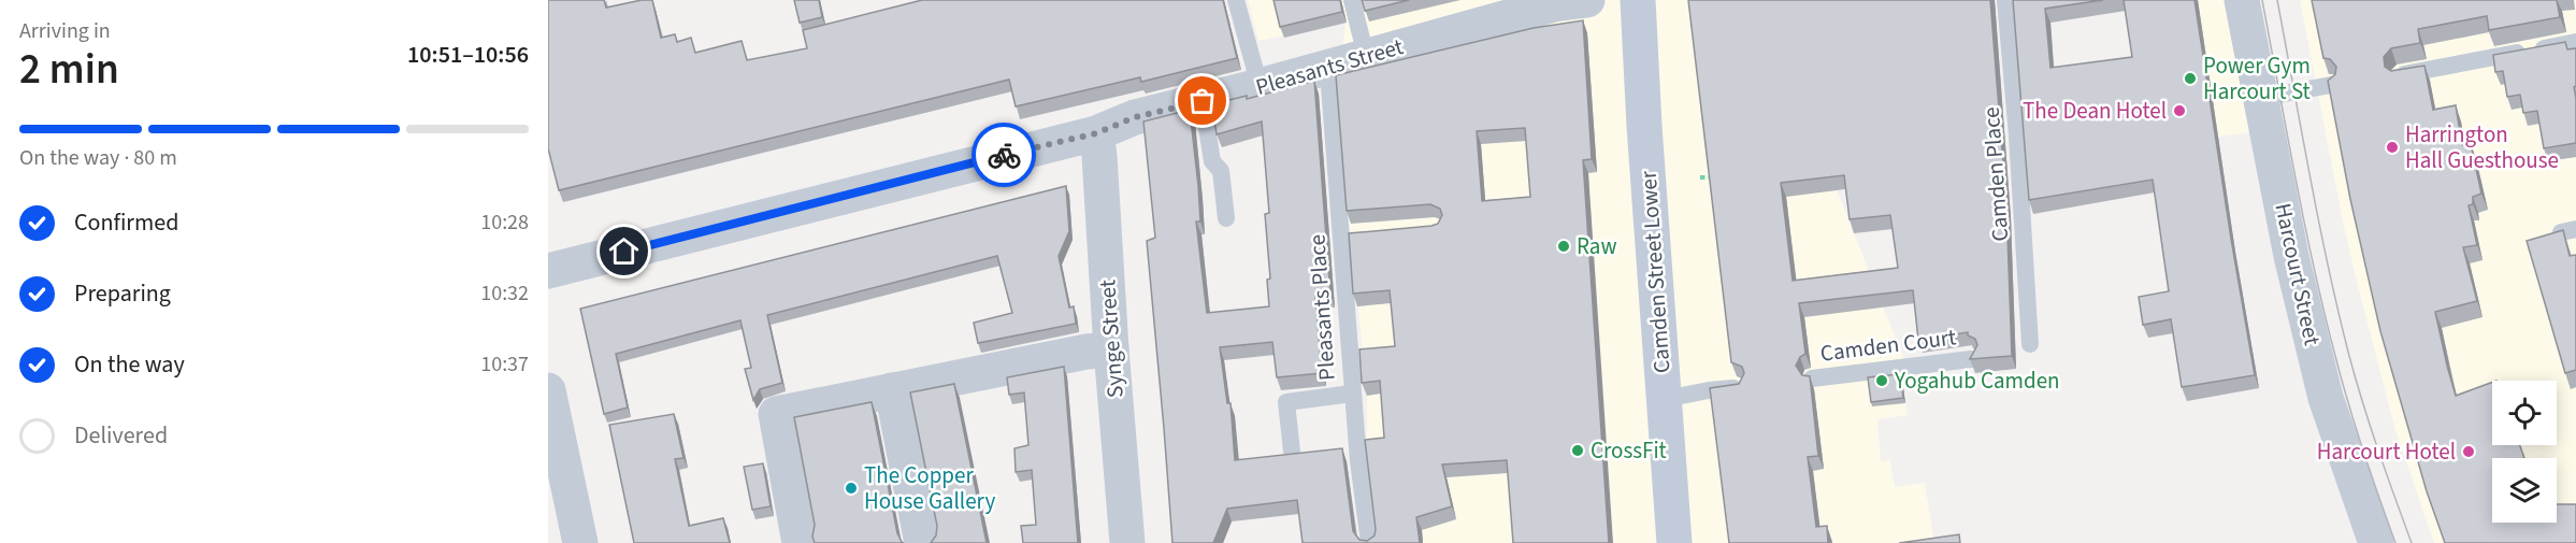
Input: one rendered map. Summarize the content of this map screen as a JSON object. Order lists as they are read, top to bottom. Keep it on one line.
{"streets":{"main road":["Camden Street Lower"],"street":["Pleasants Street","Harcourt Street","Synge Street"],"lane":["Camden Place","Pleasants Place","Camden Court"]},"crossings":[["Pleasants Street","Pleasants Place"],["Pleasants Street","Synge Street"]],"places":["Power Gym Harcourt St","The Dean Hotel","Harrington Hall Guesthouse","Raw","Yogahub Camden","CrossFit","Harcourt Hotel","The Copper House Gallery"],"page":{"heading":["2 min","Arriving in","10:51–10:56"],"bar":"On the way · 80 m","list":[["Confirmed","10:28"],["Preparing","10:32"],["On the way","10:37"],"Delivered"]}}
